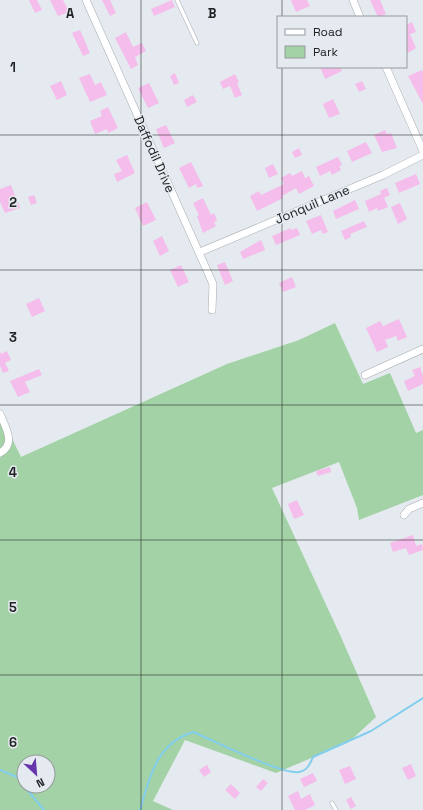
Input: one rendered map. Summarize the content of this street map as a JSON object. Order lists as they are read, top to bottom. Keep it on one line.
{"streets":{"street":["Daffodil Drive","Jonquil Lane"]},"crossings":[["Daffodil Drive","Jonquil Lane"]],"legend":["Road","Park"],"north":"bottom right","grid":{"columns":["A","B"],"rows":["1","2","3","4","5","6"]}}
